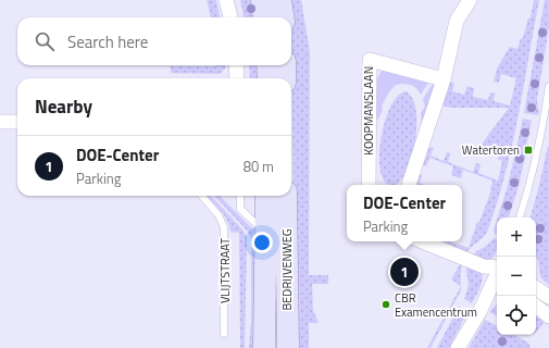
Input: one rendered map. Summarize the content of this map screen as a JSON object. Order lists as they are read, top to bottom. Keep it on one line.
{"streets":{"main road":["BEDRIJVENWEG"],"street":["KOOPMANSLAAN"],"lane":["VLIJTSTRAAT"]},"places":{"transit":["Watertoren"],"other":["CBR Examencentrum"]},"page":{"search":"Search here","heading":"Nearby","list":[{"mark":"1","name":"DOE-Center","note":"Parking","value":"80 m"}],"popup":["DOE-Center","Parking"],"map_buttons":["+","−"],"pins":"1"}}
